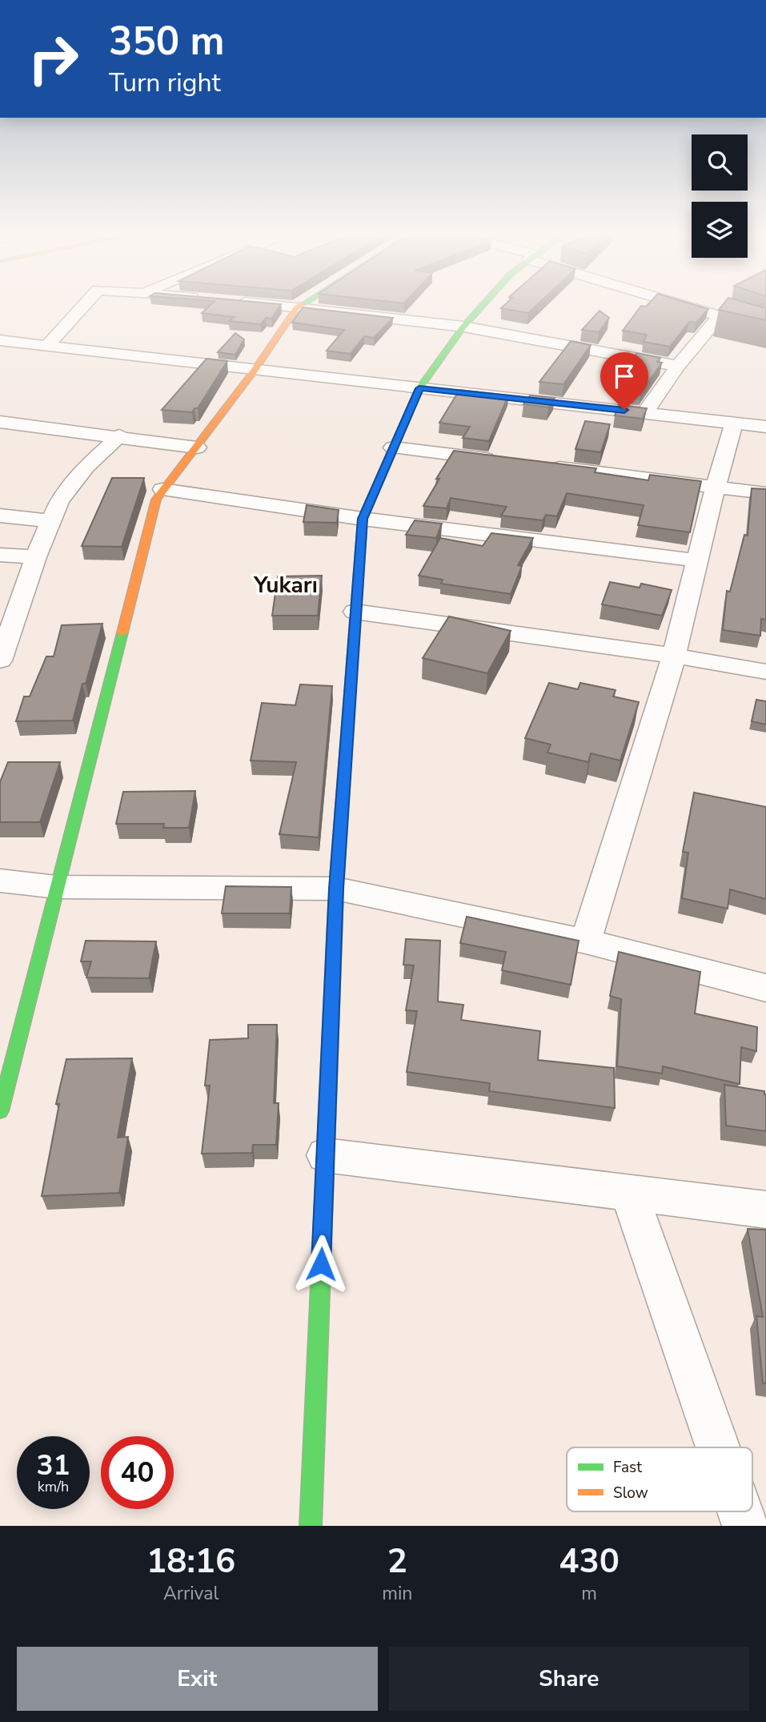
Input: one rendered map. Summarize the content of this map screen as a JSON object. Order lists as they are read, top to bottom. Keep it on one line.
{"districts":["Yukarı"],"legend":["Fast","Slow"],"page":{"turn":["350 m","Turn right"],"speed":"31 km/h","limit":"40","eta":["18:16","Arrival","2","min","430","m"],"buttons":["Exit","Share"]}}
